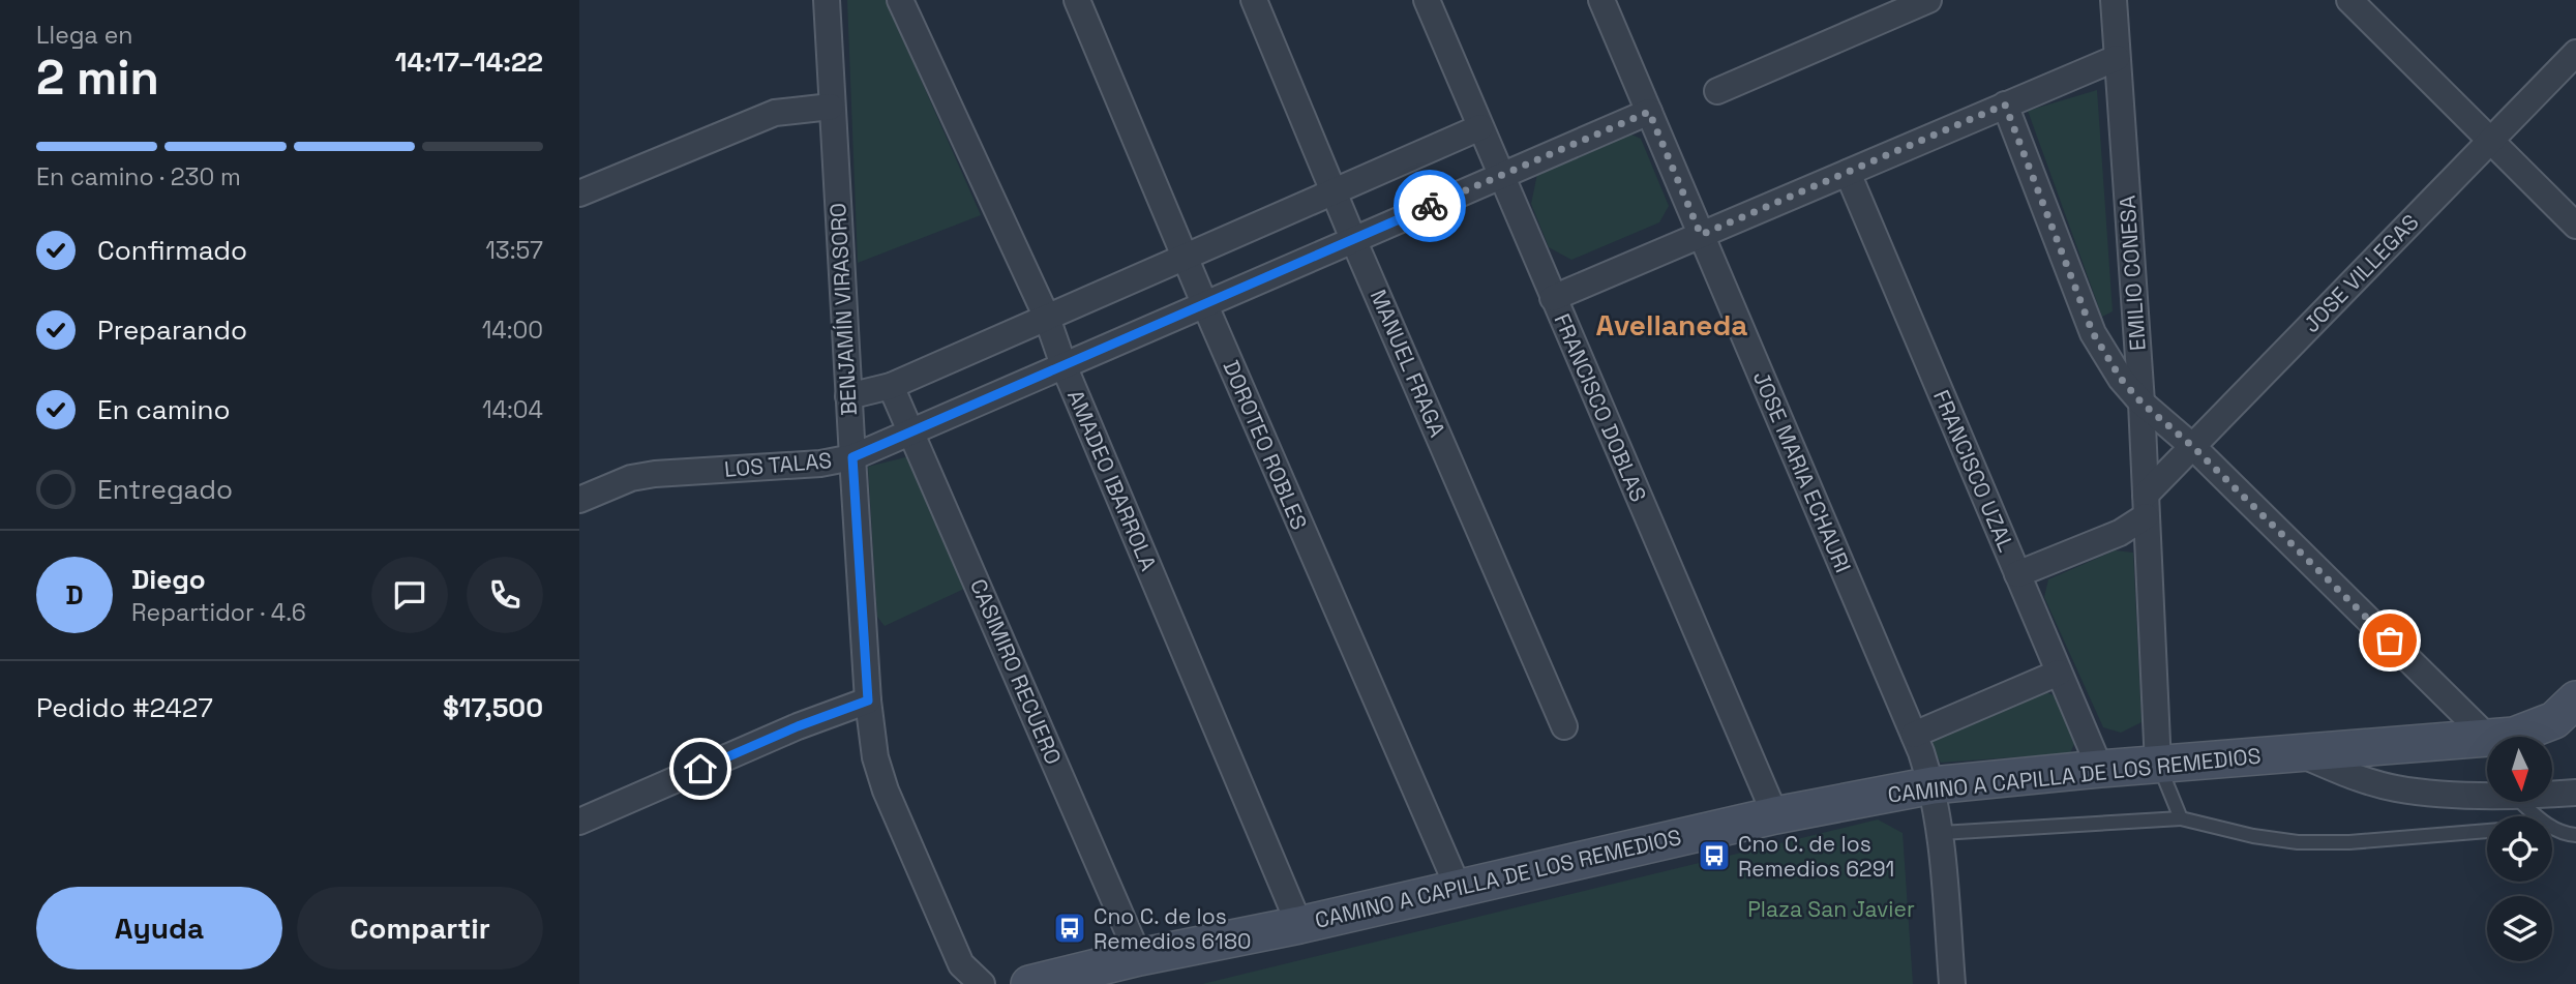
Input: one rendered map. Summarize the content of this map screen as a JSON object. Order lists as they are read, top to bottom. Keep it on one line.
{"streets":{"main road":["CAMINO A CAPILLA DE LOS REMEDIOS"],"street":["EMILIO CONESA","JOSE VILLEGAS","BENJAMÍN VIRASORO","MANUEL FRAGA","FRANCISCO DOBLAS","DOROTEO ROBLES","LOS TALAS","FRANCISCO UZAL","JOSE MARIA ECHAURI","AMADEO IBARROLA","CASIMIRO RECUERO"]},"crossings":[["EMILIO CONESA","JOSE VILLEGAS"],["EMILIO CONESA","CAMINO A CAPILLA DE LOS REMEDIOS"],["JOSE VILLEGAS","FRANCISCO UZAL"],["BENJAMÍN VIRASORO","LOS TALAS"],["MANUEL FRAGA","LOS TALAS"],["FRANCISCO DOBLAS","LOS TALAS"],["FRANCISCO DOBLAS","CAMINO A CAPILLA DE LOS REMEDIOS"],["DOROTEO ROBLES","LOS TALAS"],["DOROTEO ROBLES","CAMINO A CAPILLA DE LOS REMEDIOS"],["LOS TALAS","JOSE MARIA ECHAURI"],["LOS TALAS","AMADEO IBARROLA"],["LOS TALAS","CASIMIRO RECUERO"],["FRANCISCO UZAL","CAMINO A CAPILLA DE LOS REMEDIOS"],["JOSE MARIA ECHAURI","CAMINO A CAPILLA DE LOS REMEDIOS"],["AMADEO IBARROLA","CAMINO A CAPILLA DE LOS REMEDIOS"],["CASIMIRO RECUERO","CAMINO A CAPILLA DE LOS REMEDIOS"]],"districts":["Avellaneda"],"parks":["Plaza San Javier"],"places":{"bus stop":["Cno C. de los Remedios 6291","Cno C. de los Remedios 6180"]},"north":"bottom","page":{"heading":["2 min","Llega en","14:17–14:22"],"panel":["Diego","Repartidor · 4.6","Pedido #2427","$17,500"],"bar":"En camino · 230 m","list":[["Confirmado","13:57"],["Preparando","14:00"],["En camino","14:04"],"Entregado"],"round":"D","buttons":["Ayuda","Compartir"]}}
